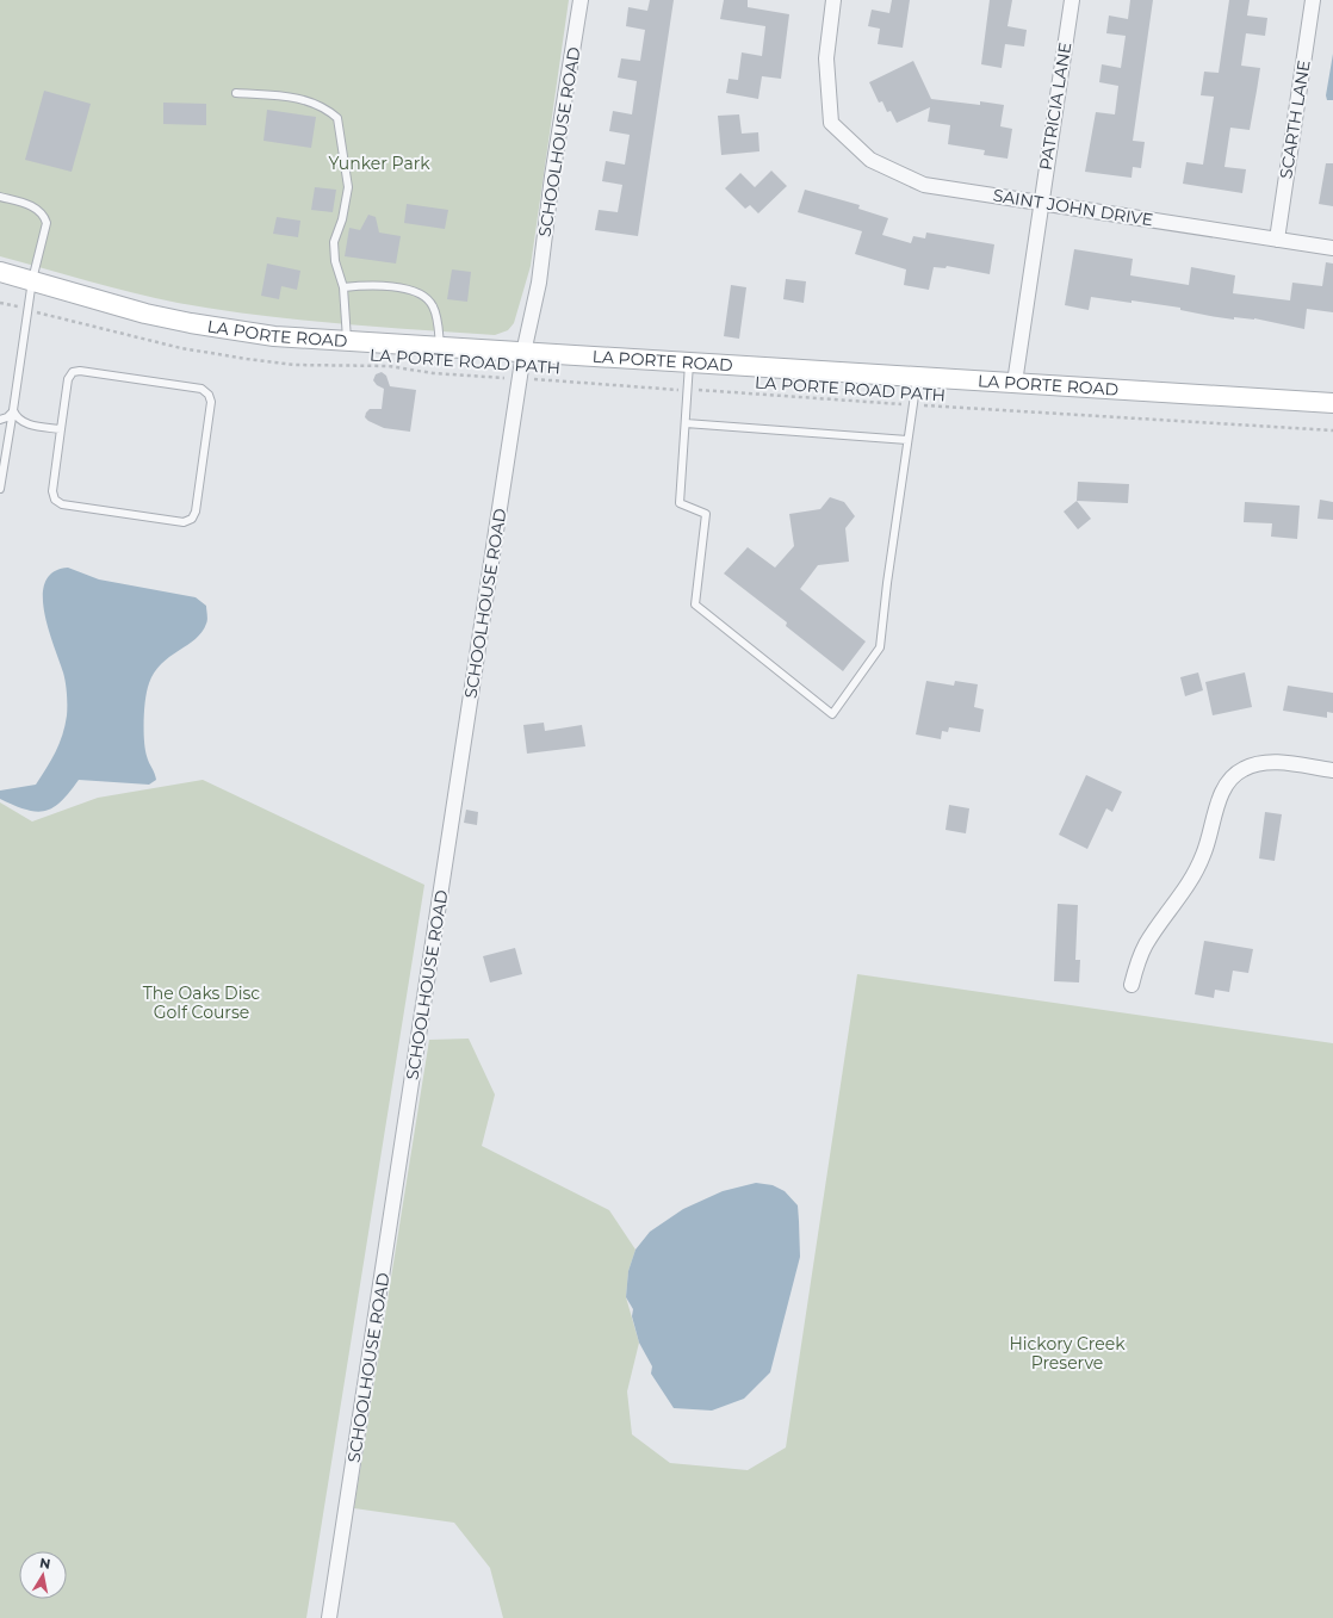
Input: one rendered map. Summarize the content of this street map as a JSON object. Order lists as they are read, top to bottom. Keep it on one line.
{"streets":{"street":["PATRICIA LANE","SCARTH LANE","SCHOOLHOUSE ROAD","SAINT JOHN DRIVE","LA PORTE ROAD"],"path":["LA PORTE ROAD PATH"]},"crossings":[["PATRICIA LANE","SAINT JOHN DRIVE"],["PATRICIA LANE","LA PORTE ROAD"],["SCARTH LANE","SAINT JOHN DRIVE"],["SCHOOLHOUSE ROAD","LA PORTE ROAD"],["SCHOOLHOUSE ROAD","LA PORTE ROAD PATH"]],"parks":["Yunker Park","The Oaks Disc Golf Course","Hickory Creek Preserve"],"north":"top"}
